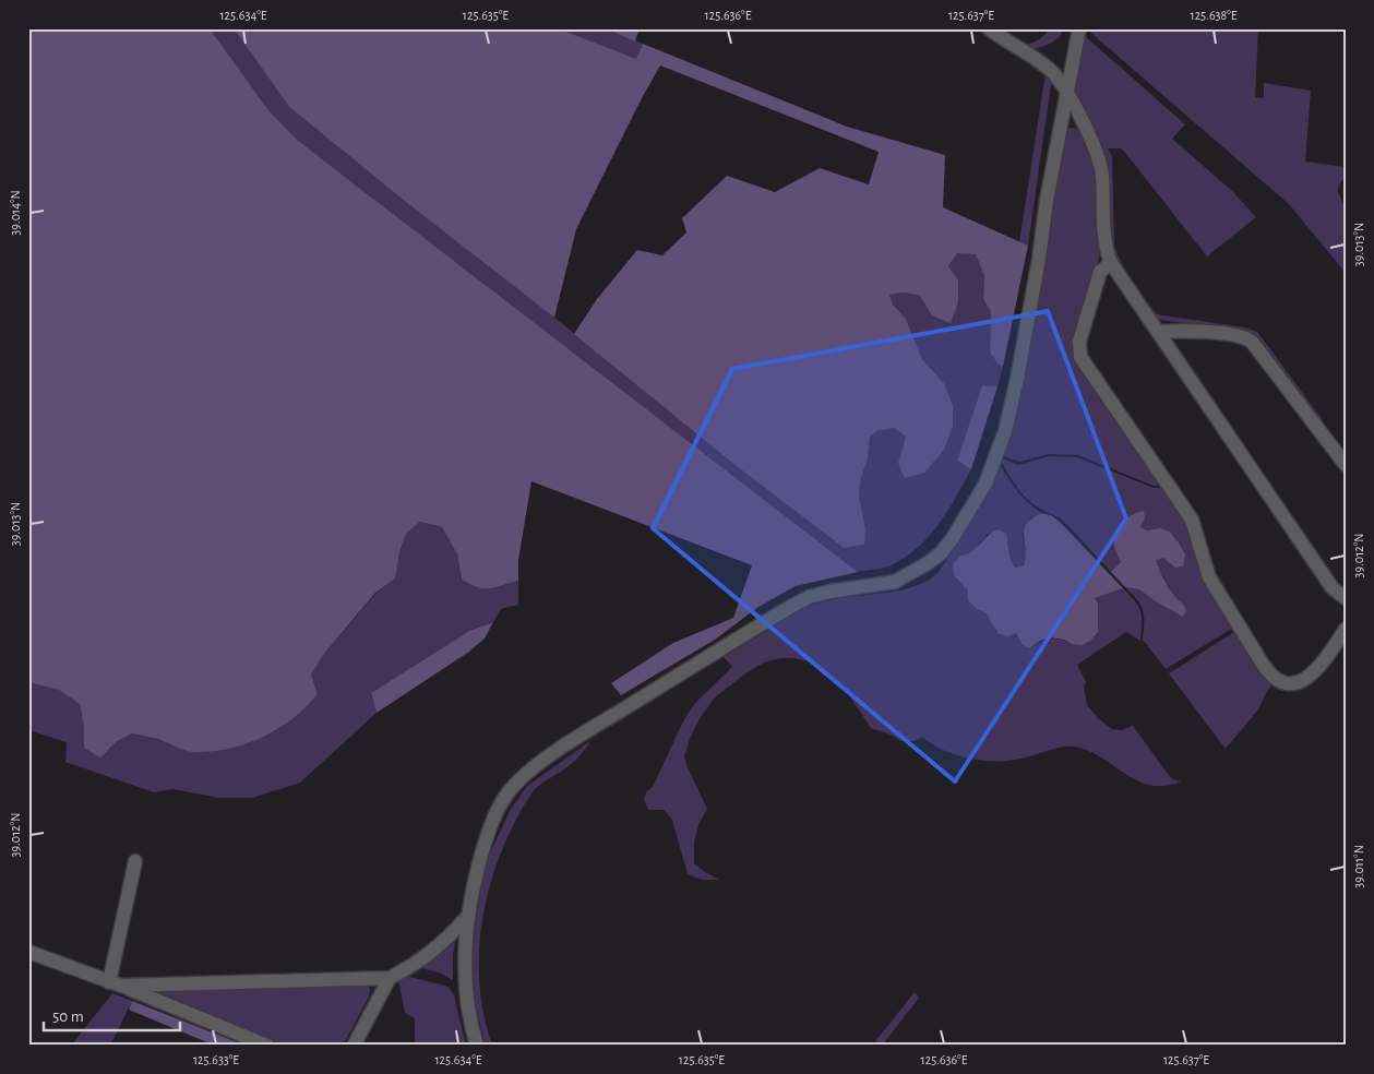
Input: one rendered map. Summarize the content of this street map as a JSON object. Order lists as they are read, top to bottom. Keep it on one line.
{"scale_bar":"50 m","coordinates":["125.634°E","125.635°E","125.636°E","125.637°E","125.638°E","39.014°N","39.013°N","39.012°N","39.011°N","125.633°E"]}
